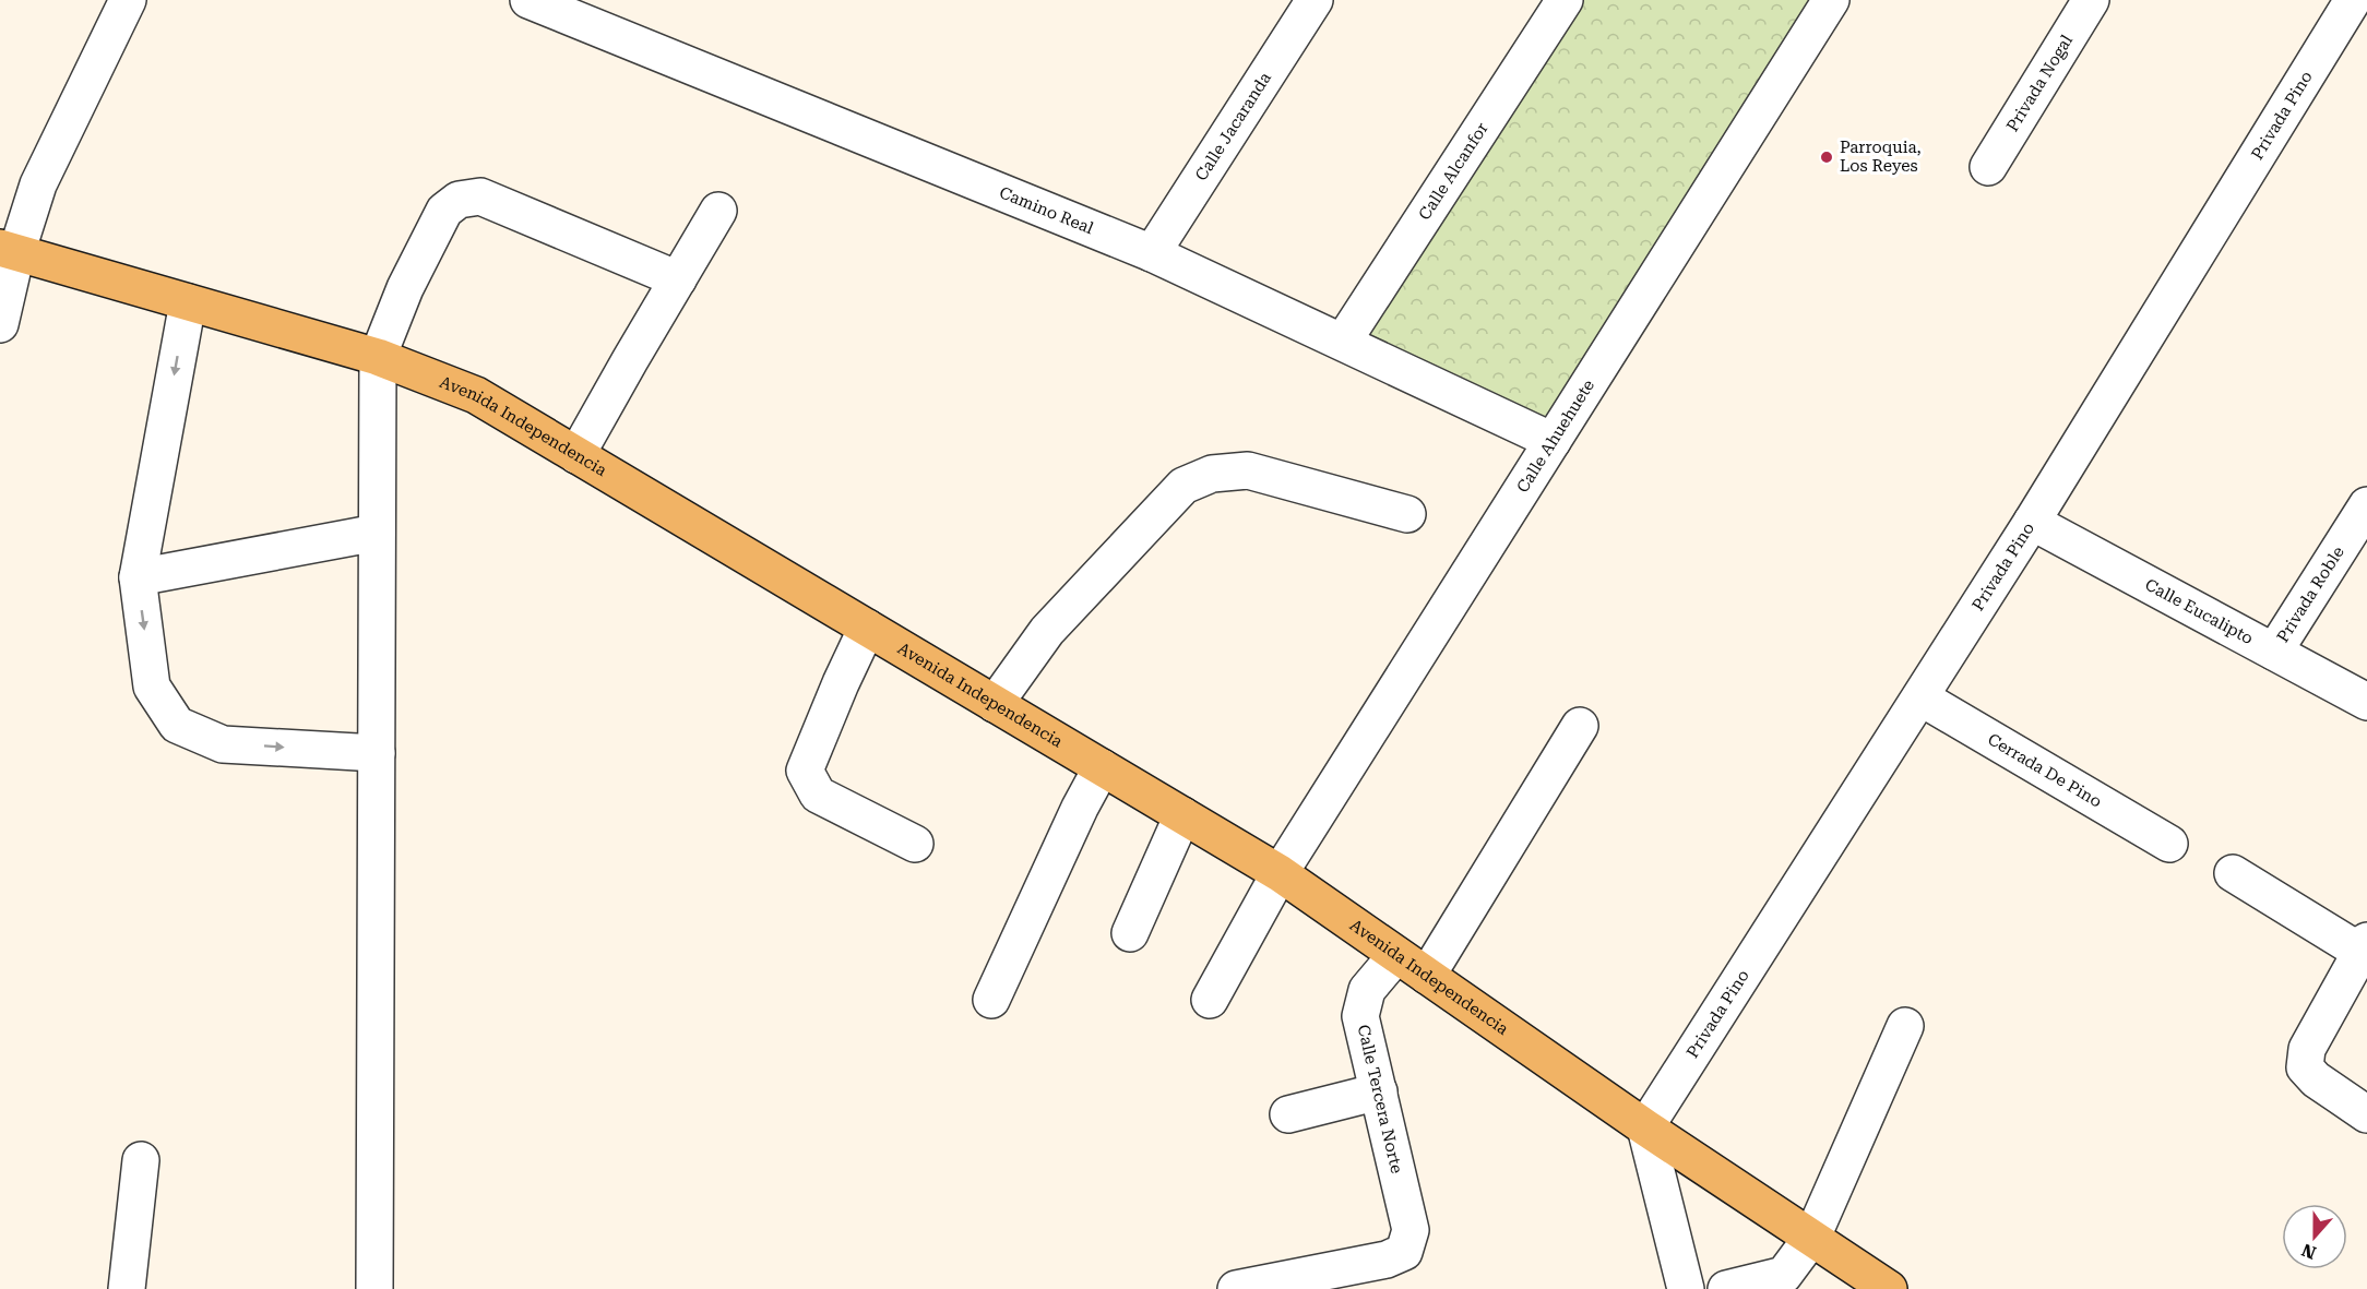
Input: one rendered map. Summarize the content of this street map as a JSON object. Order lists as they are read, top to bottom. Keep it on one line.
{"streets":{"main road":["Avenida Independencia"],"street":["Privada Nogal","Privada Pino","Calle Jacaranda","Calle Alcanfor","Camino Real","Calle Ahuehuete","Privada Roble","Calle Eucalipto","Cerrada De Pino","Calle Tercera Norte"]},"crossings":[["Privada Pino","Avenida Independencia"],["Privada Pino","Calle Eucalipto"],["Privada Pino","Cerrada De Pino"],["Calle Jacaranda","Camino Real"],["Calle Alcanfor","Camino Real"],["Camino Real","Calle Ahuehuete"],["Avenida Independencia","Calle Ahuehuete"],["Avenida Independencia","Calle Tercera Norte"],["Privada Roble","Calle Eucalipto"]],"places":["Parroquia, Los Reyes"],"north":"bottom"}
